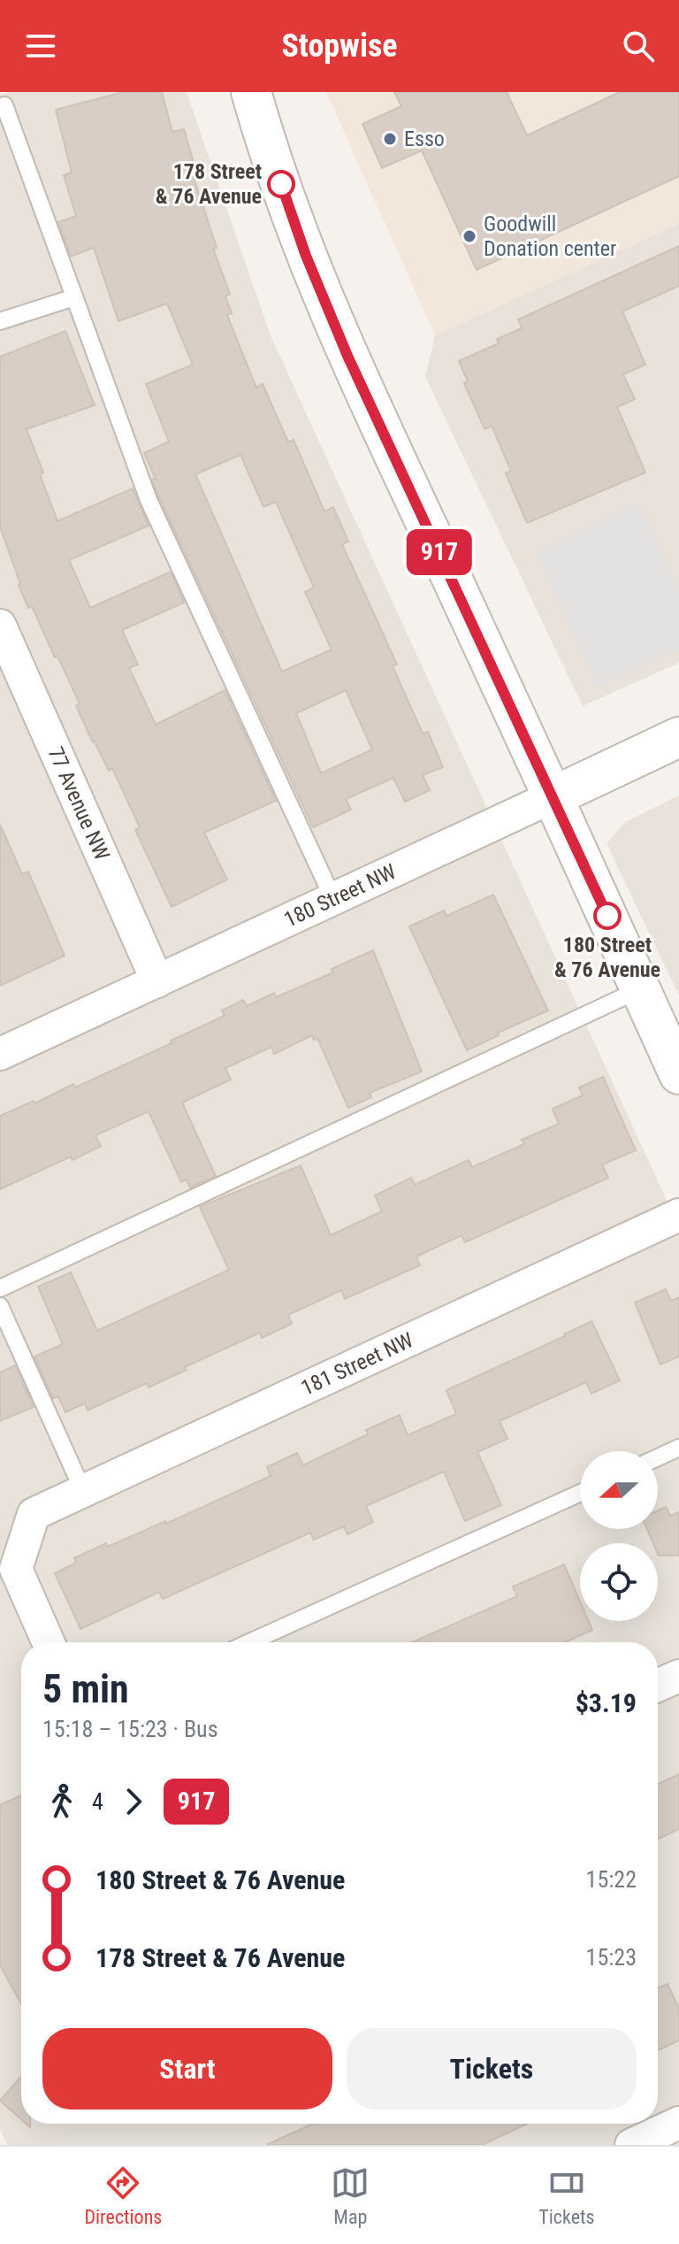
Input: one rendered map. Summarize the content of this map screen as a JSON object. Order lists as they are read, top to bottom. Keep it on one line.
{"streets":{"street":["77 Avenue NW","180 Street NW","181 Street NW"]},"crossings":[["77 Avenue NW","180 Street NW"]],"places":["Esso","178 Street & 76 Avenue","Goodwill Donation center","180 Street & 76 Avenue"],"lines":["bus line 917"],"north":"left","page":{"header":"Stopwise","on_map":"917","heading":["5 min","15:18 – 15:23 · Bus","$3.19"],"legs":["4","917"],"list":[{"name":"180 Street & 76 Avenue","value":"15:22"},{"name":"178 Street & 76 Avenue","value":"15:23"}],"buttons":["Start","Tickets"],"tabs":["Directions","Map","Tickets"]}}
